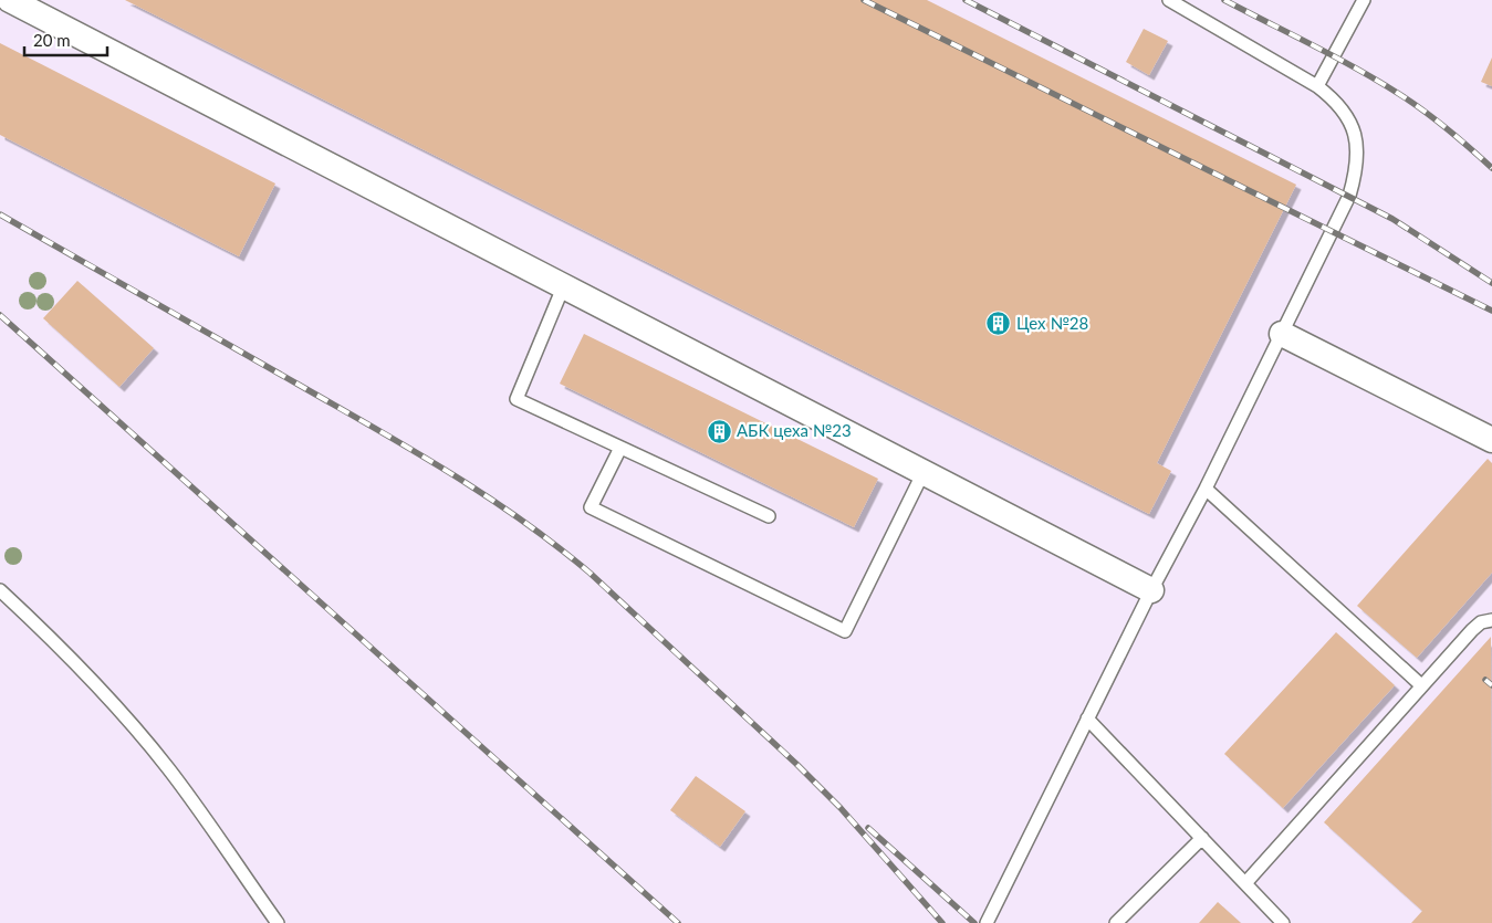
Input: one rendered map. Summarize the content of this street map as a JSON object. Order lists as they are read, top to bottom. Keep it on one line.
{"places":{"building":["Цех №28","АБК цеха №23"]},"scale_bar":"20 m"}
